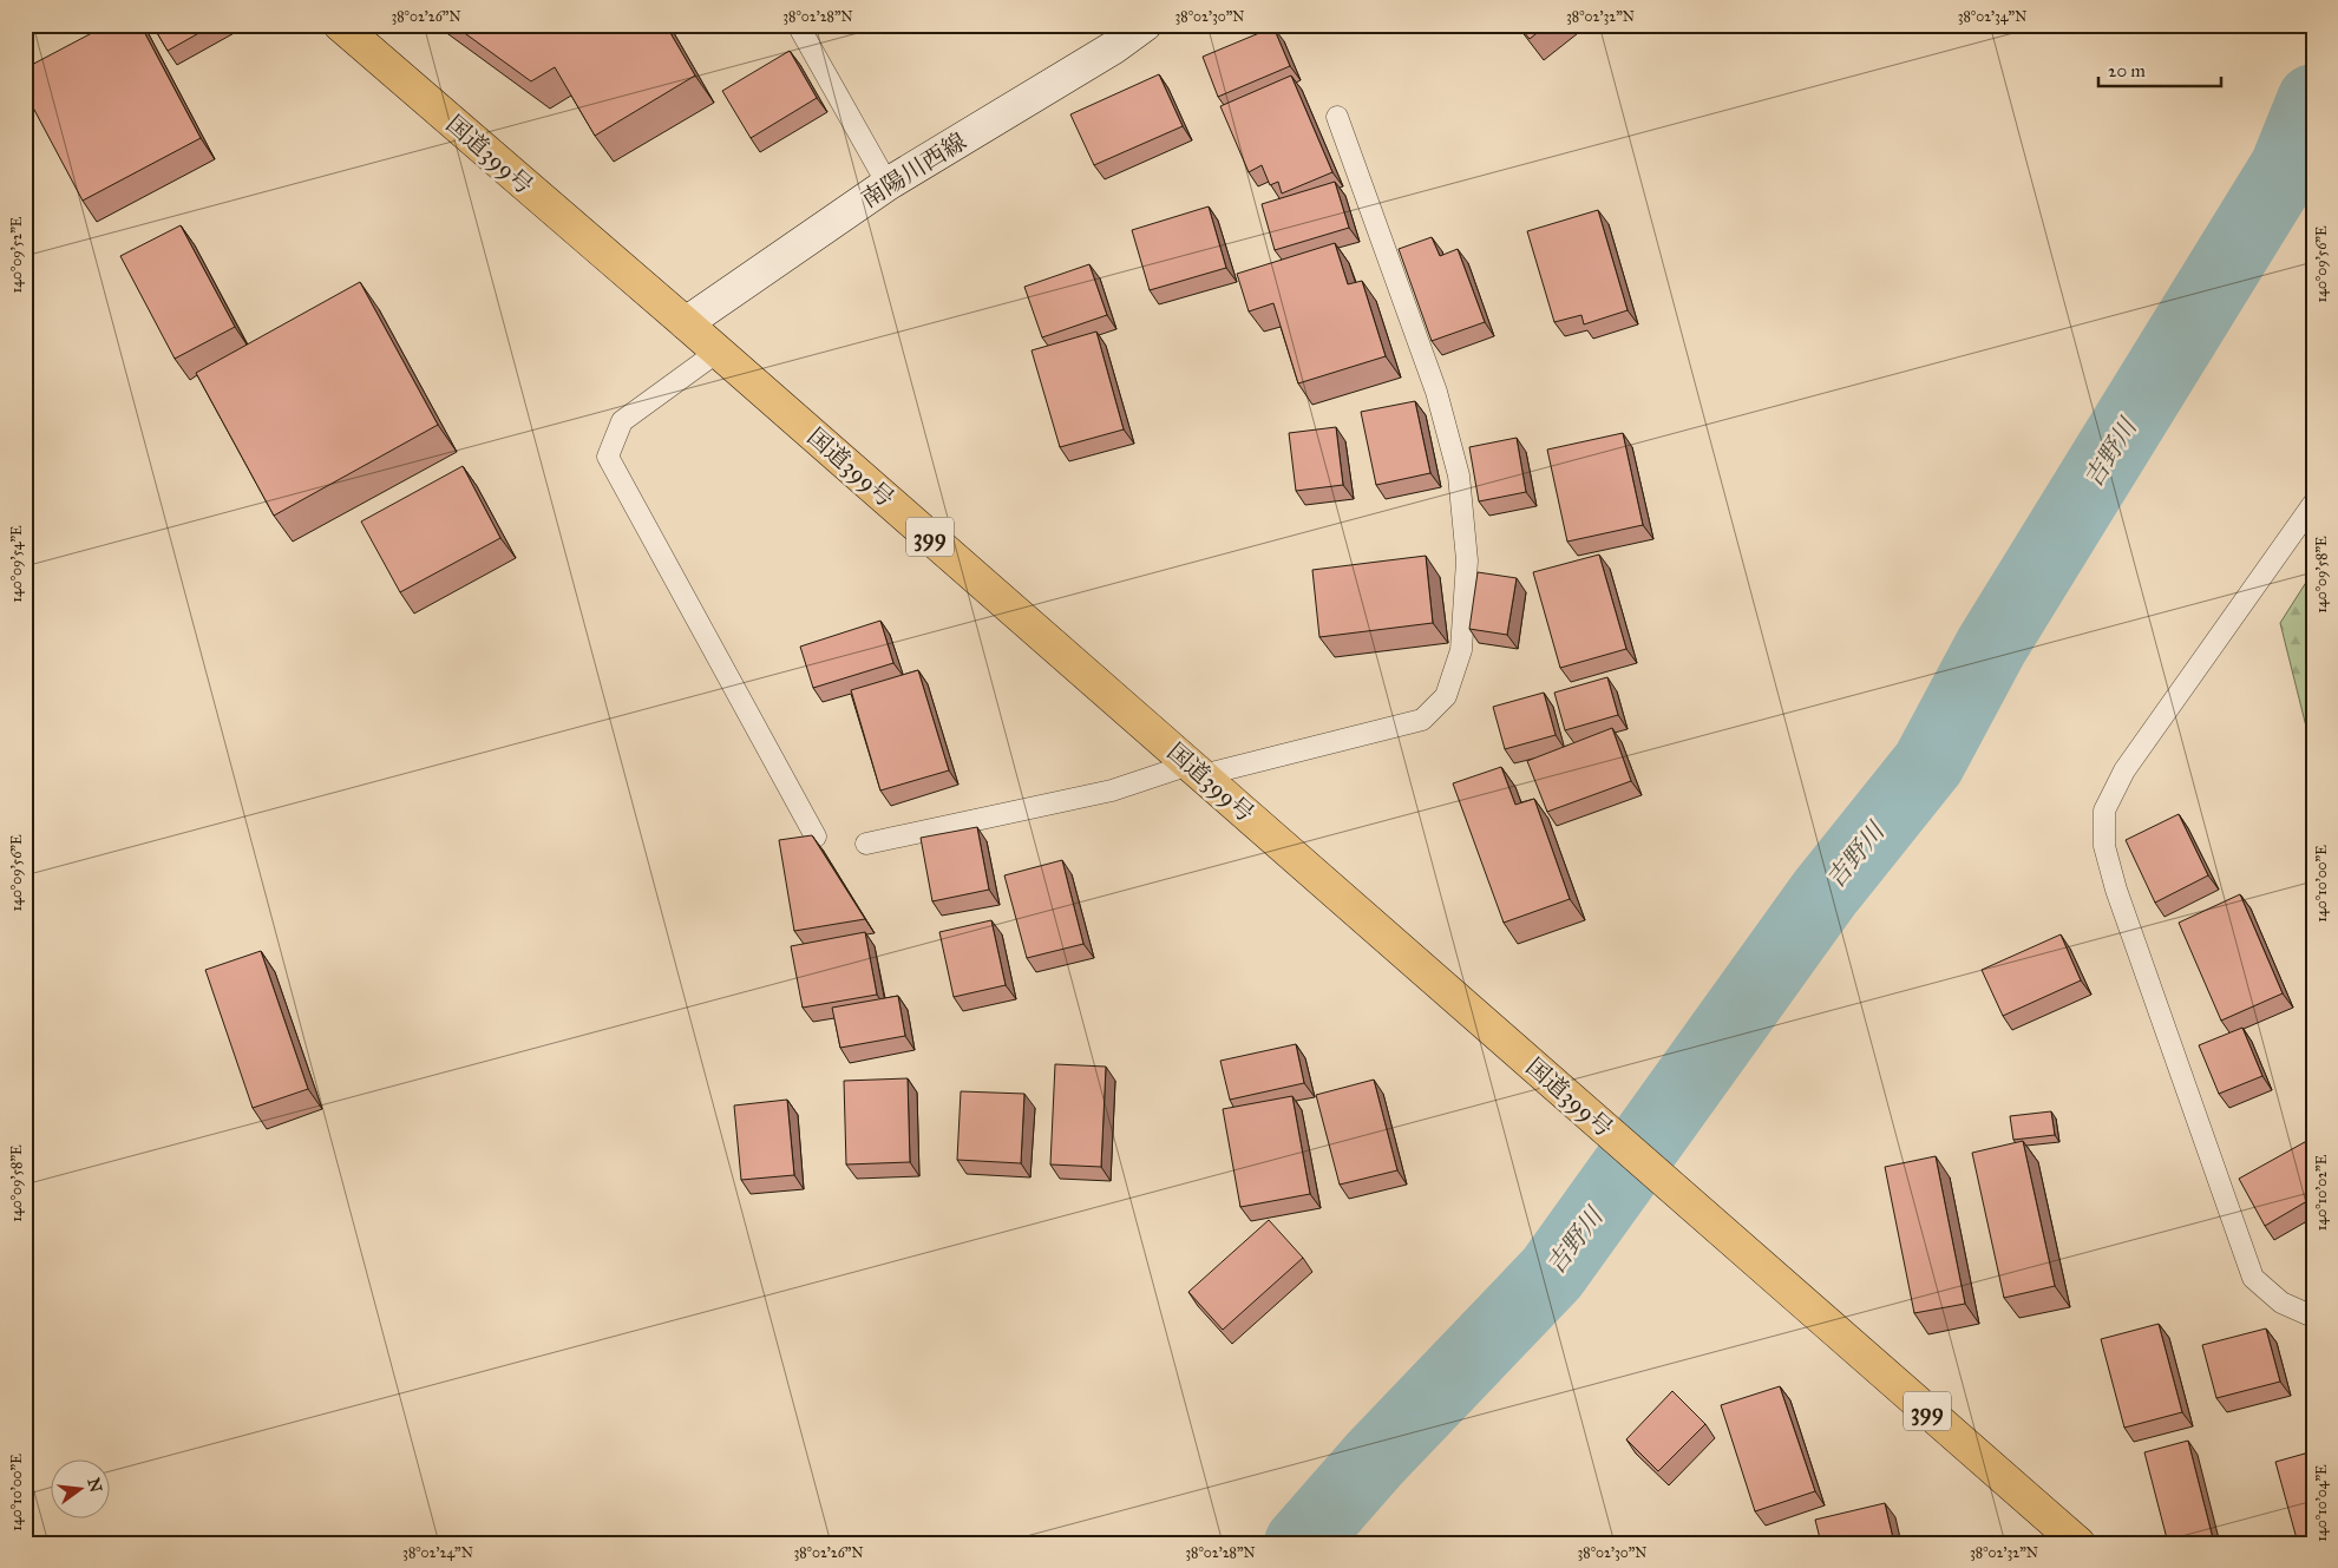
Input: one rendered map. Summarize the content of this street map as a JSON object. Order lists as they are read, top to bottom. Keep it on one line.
{"streets":{"highway":["国道399号","399"],"main road":["南陽川西線"]},"crossings":[["国道399号","南陽川西線"]],"water":["吉野川"],"scale_bar":"20 m","north":"right","coordinates":["38°02'26\"N","38°02'28\"N","38°02'30\"N","38°02'32\"N","38°02'34\"N","140°09'52\"E","140°09'56\"E","140°09'54\"E","140°09'58\"E","140°10'00\"E","140°10'02\"E","140°10'04\"E","38°02'24\"N"]}
